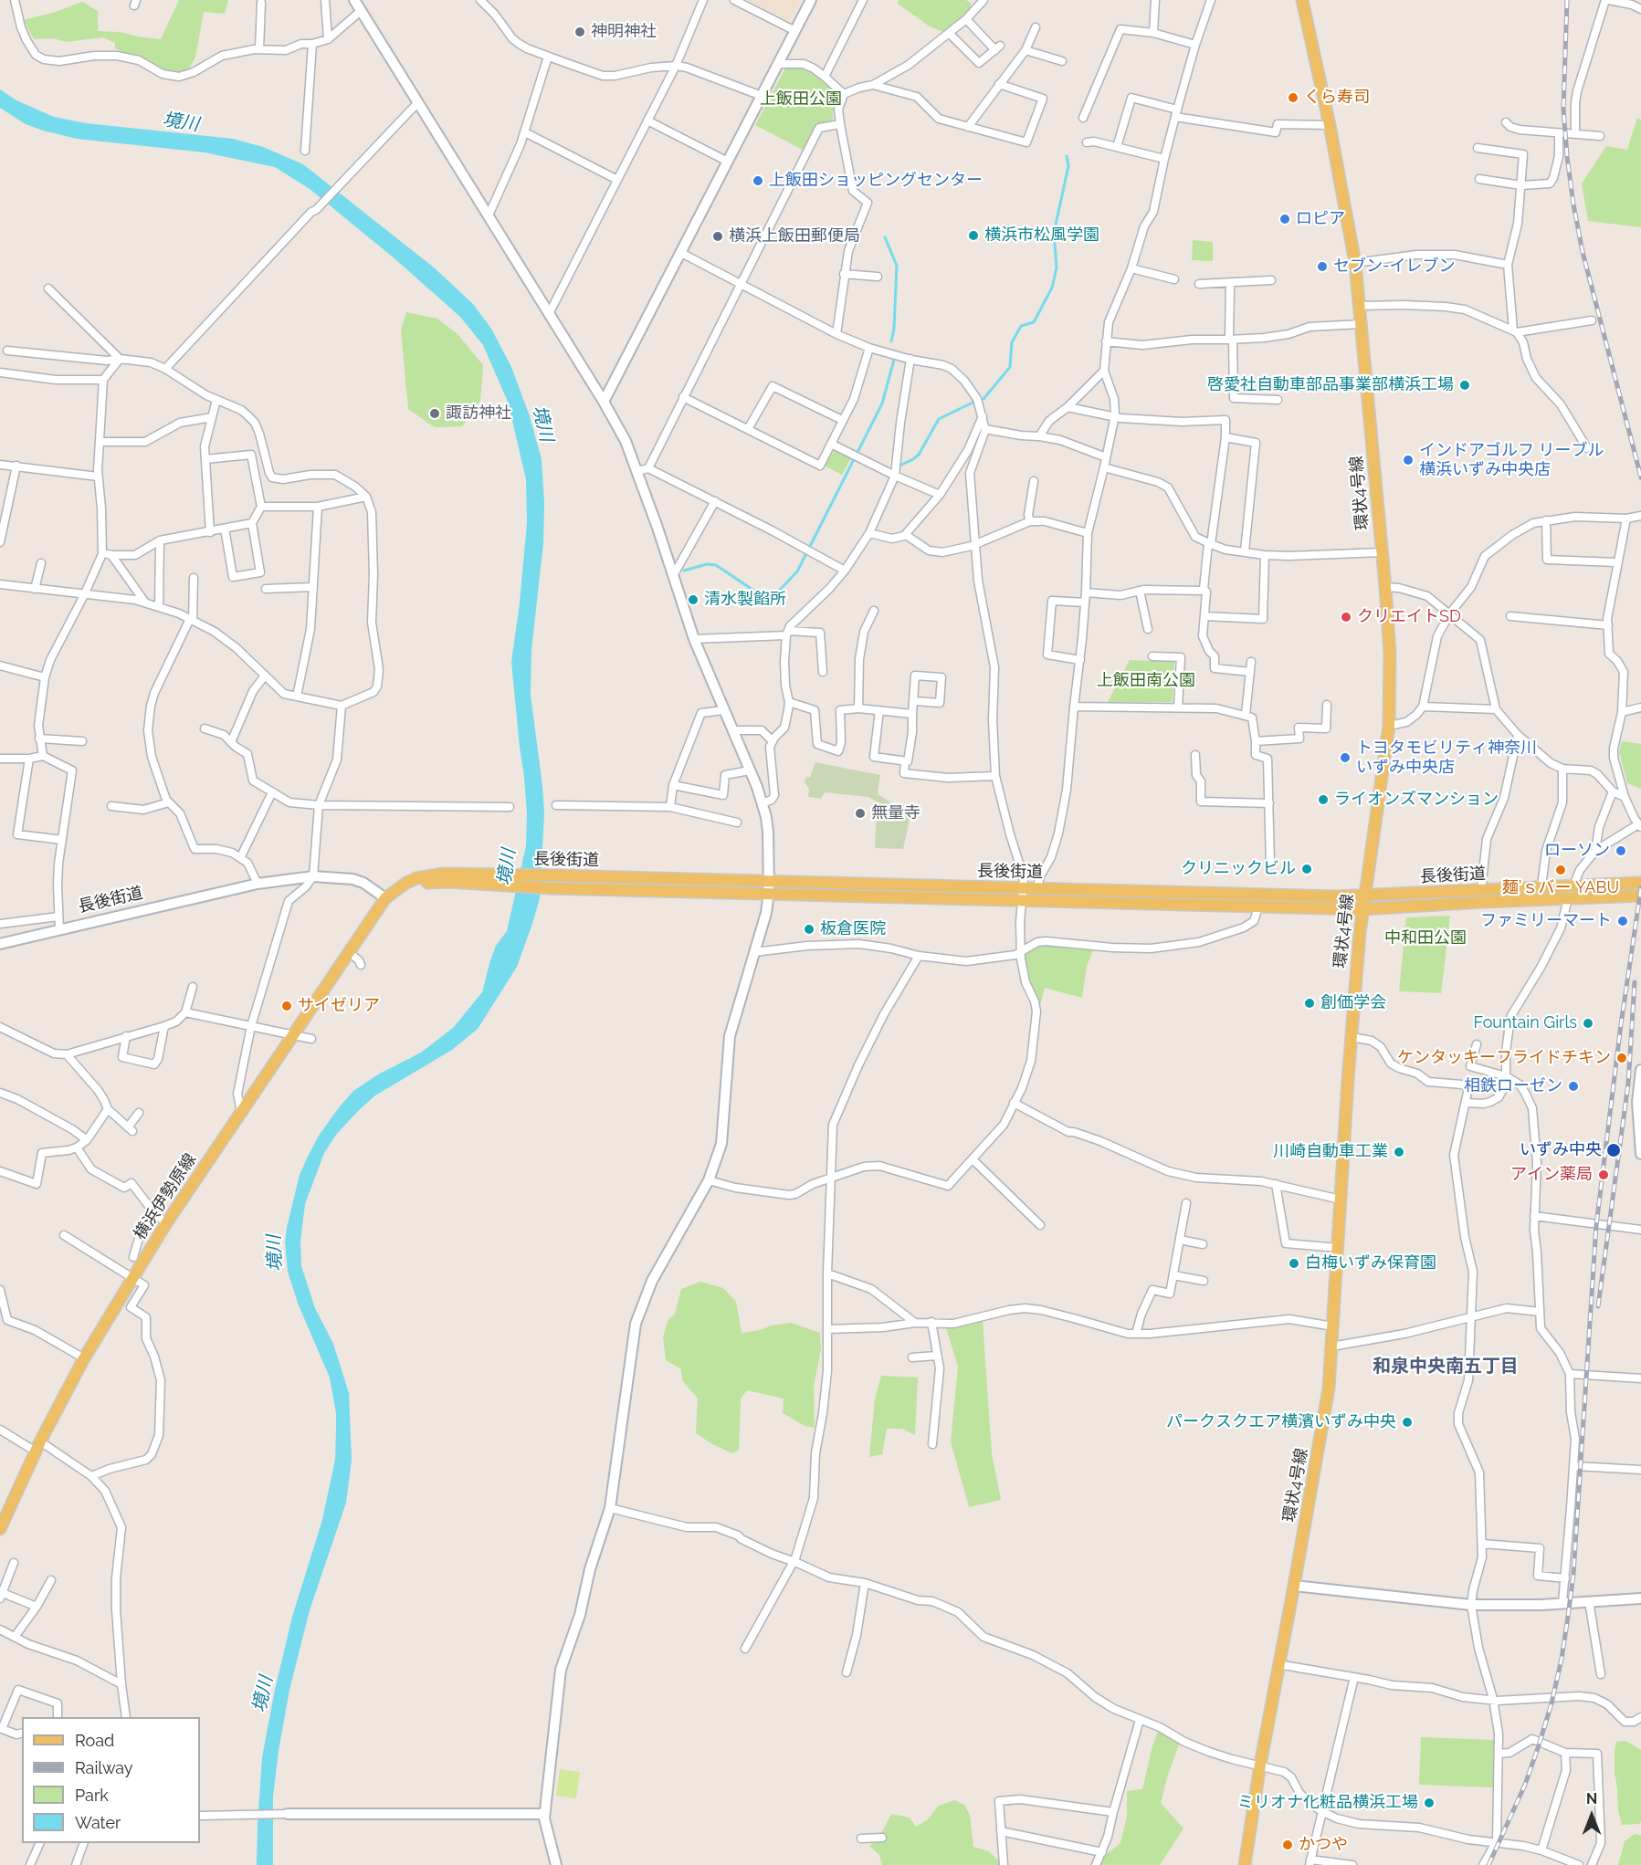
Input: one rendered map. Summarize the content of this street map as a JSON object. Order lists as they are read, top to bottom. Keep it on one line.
{"streets":{"main road":["環状4号線","長後街道","横浜伊勢原線"]},"crossings":[["環状4号線","長後街道"],["長後街道","横浜伊勢原線"]],"districts":["和泉中央南五丁目"],"water":["境川"],"parks":["上飯田公園","上飯田南公園","中和田公園"],"places":["神明神社","くら寿司","上飯田ショッピングセンター","ロピア","横浜市松風学園","横浜上飯田郵便局","セブン-イレブン","啓愛社自動車部品事業部横浜工場","諏訪神社","インドアゴルフ リーブル 横浜いずみ中央店","清水製餡所","クリエイトSD","トヨタモビリティ神奈川 いずみ中央店","ライオンズマンション","無量寺","ローソン","クリニックビル","麺’ｓバー YABU","ファミリーマート","板倉医院","創価学会","サイゼリア","Fountain Girls","ケンタッキーフライドチキン","相鉄ローゼン","いずみ中央","川崎自動車工業","アイン薬局","白梅いずみ保育園","パークスクエア横濱いずみ中央","ミリオナ化粧品横浜工場","かつや"],"legend":["Road","Railway","Park","Water"],"north":"top"}
